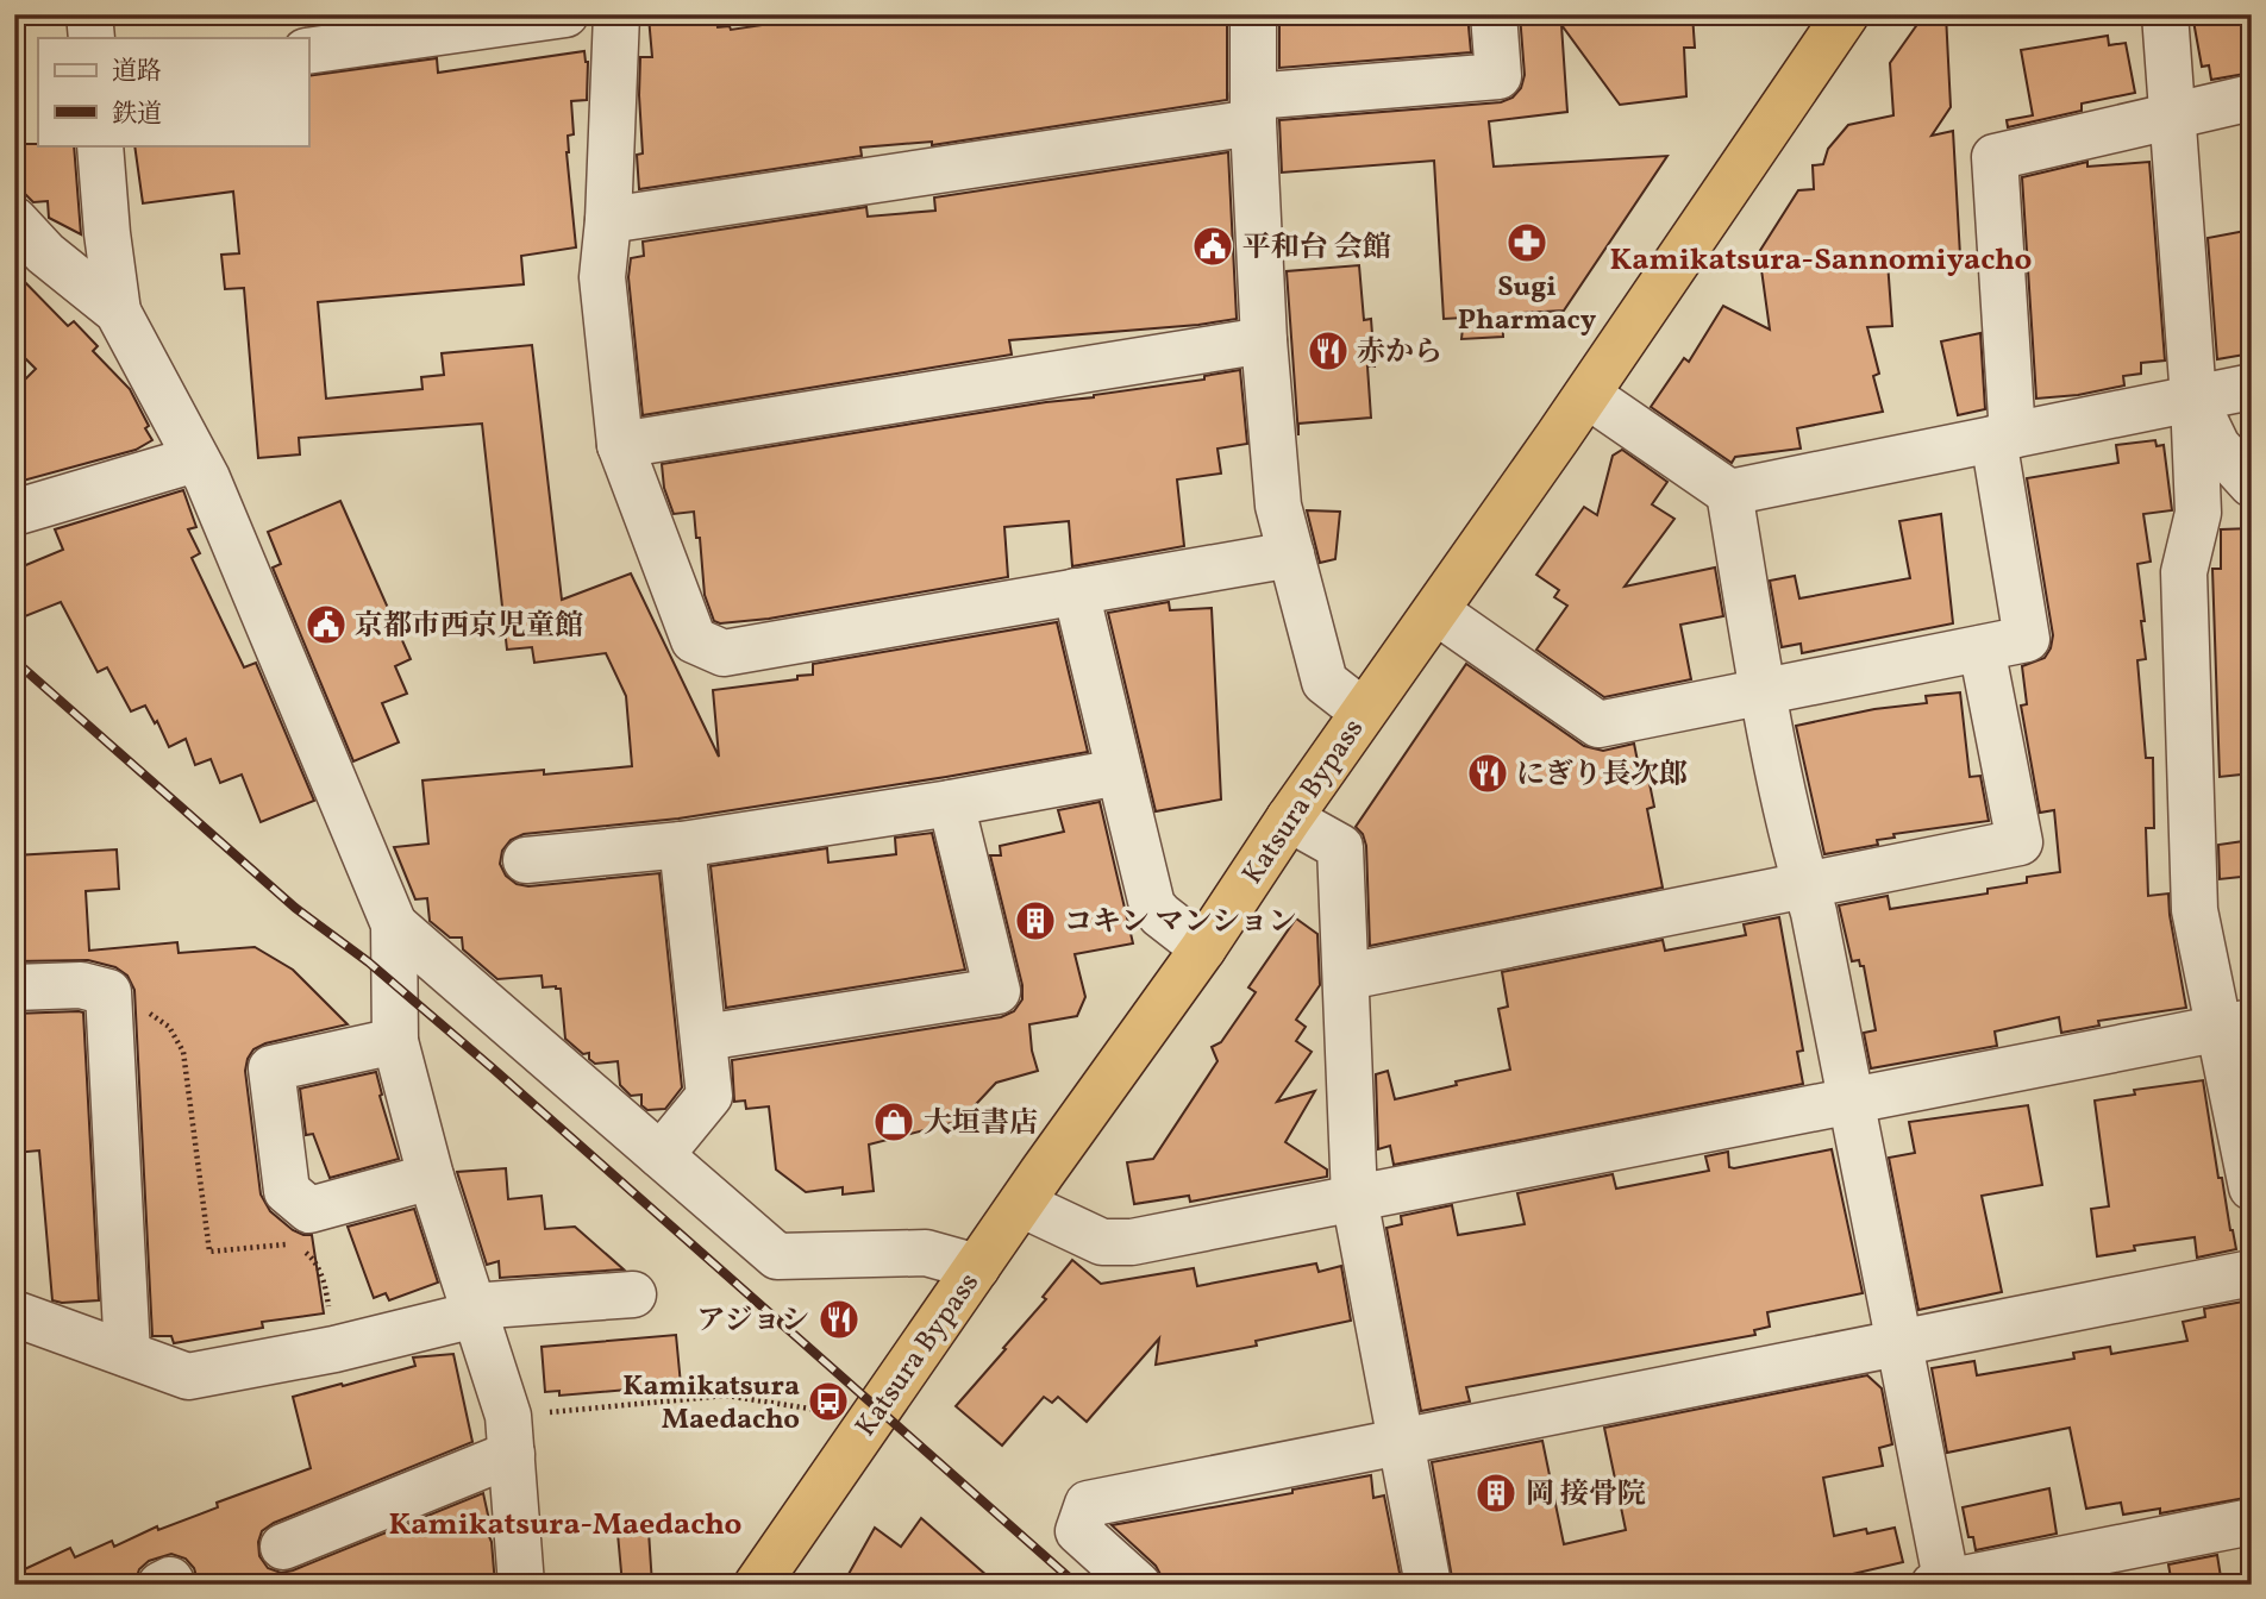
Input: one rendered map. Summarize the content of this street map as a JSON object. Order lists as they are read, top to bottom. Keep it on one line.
{"streets":{"highway":["Katsura Bypass"]},"districts":["Kamikatsura-Sannomiyacho","Kamikatsura-Maedacho"],"places":{"pharmacy":["Sugi Pharmacy"],"public building":["平和台 会館","京都市西京児童館"],"restaurant":["赤から","にぎり長次郎","アジョシ"],"building":["コキン マンション","岡 接骨院"],"shop":["大垣書店"],"bus stop":["Kamikatsura Maedacho"]},"legend":["道路","鉄道"]}
